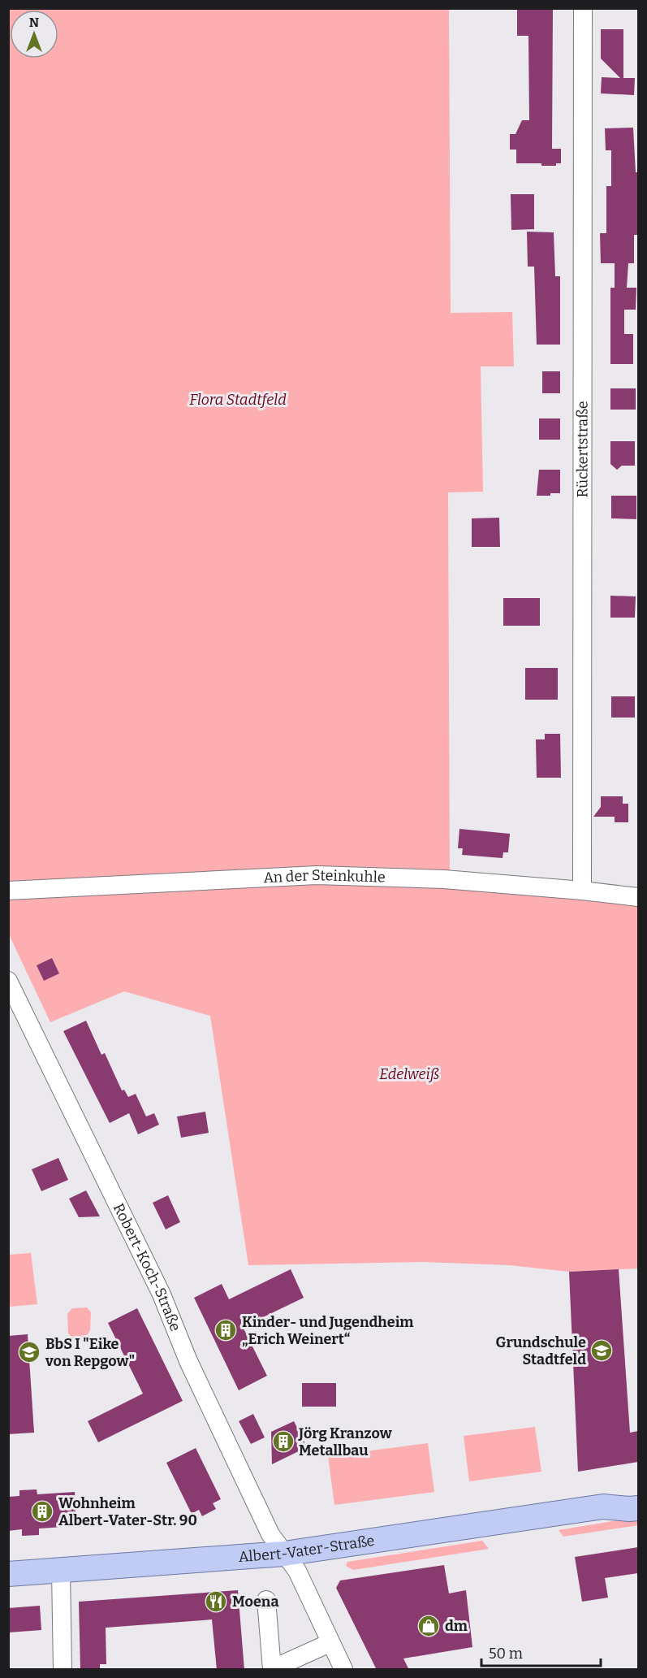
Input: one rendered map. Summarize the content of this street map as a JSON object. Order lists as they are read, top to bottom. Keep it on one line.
{"streets":{"main road":["Albert-Vater-Straße"],"street":["Rückertstraße","An der Steinkuhle","Robert-Koch-Straße"]},"crossings":[["Rückertstraße","An der Steinkuhle"],["Robert-Koch-Straße","Albert-Vater-Straße"]],"parks":["Flora Stadtfeld","Edelweiß"],"places":{"building":["Kinder- und Jugendheim „Erich Weinert“","Jörg Kranzow Metallbau","Wohnheim Albert-Vater-Str. 90"],"school or university":["Grundschule Stadtfeld","BbS I \"Eike von Repgow\""],"restaurant":["Moena"],"shop":["dm"]},"scale_bar":"50 m","north":"top"}
